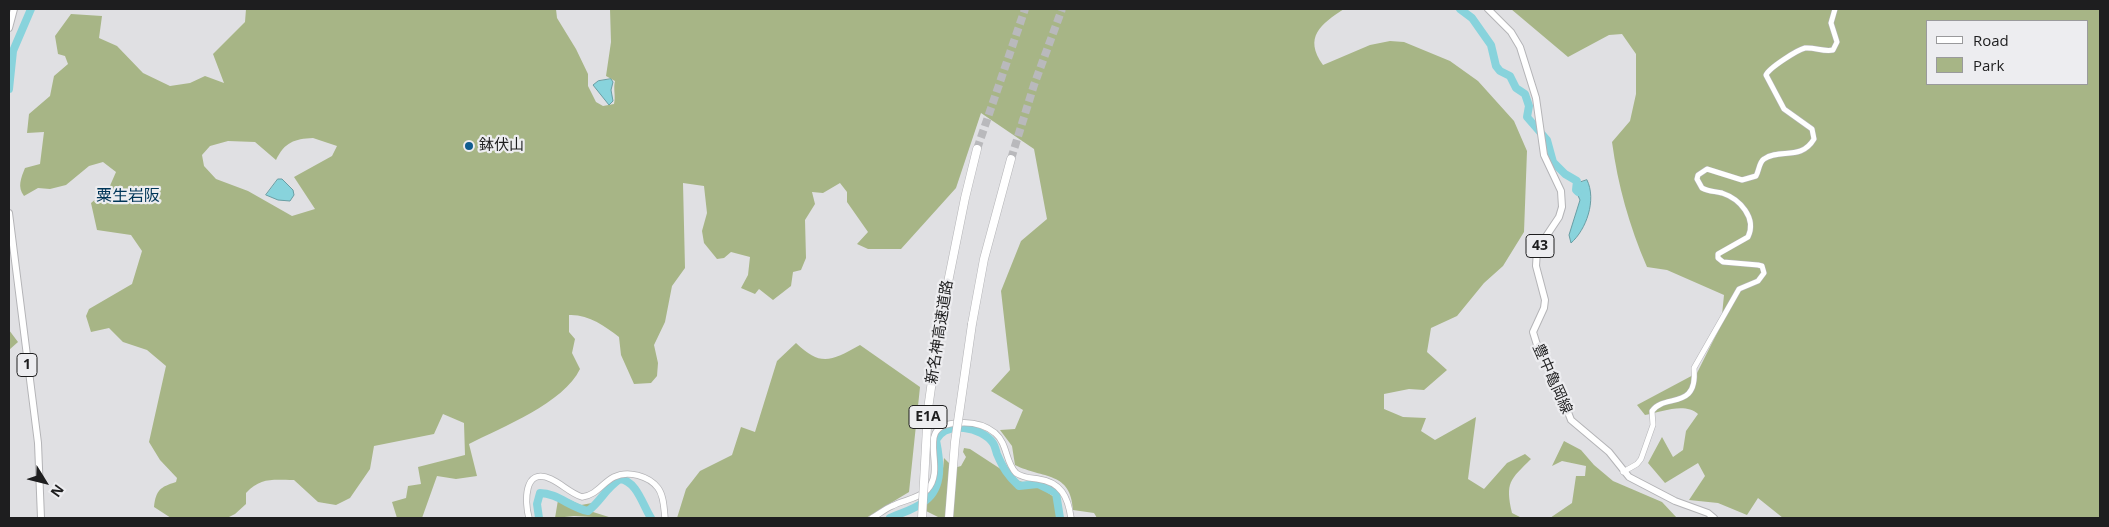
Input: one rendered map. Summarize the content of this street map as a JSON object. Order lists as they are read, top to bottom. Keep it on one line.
{"streets":{"highway":["新名神高速道路","E1A"],"main road":["43","1","豊中亀岡線"]},"districts":["粟生岩阪"],"places":["鉢伏山"],"legend":["Road","Park"],"north":"bottom right"}
